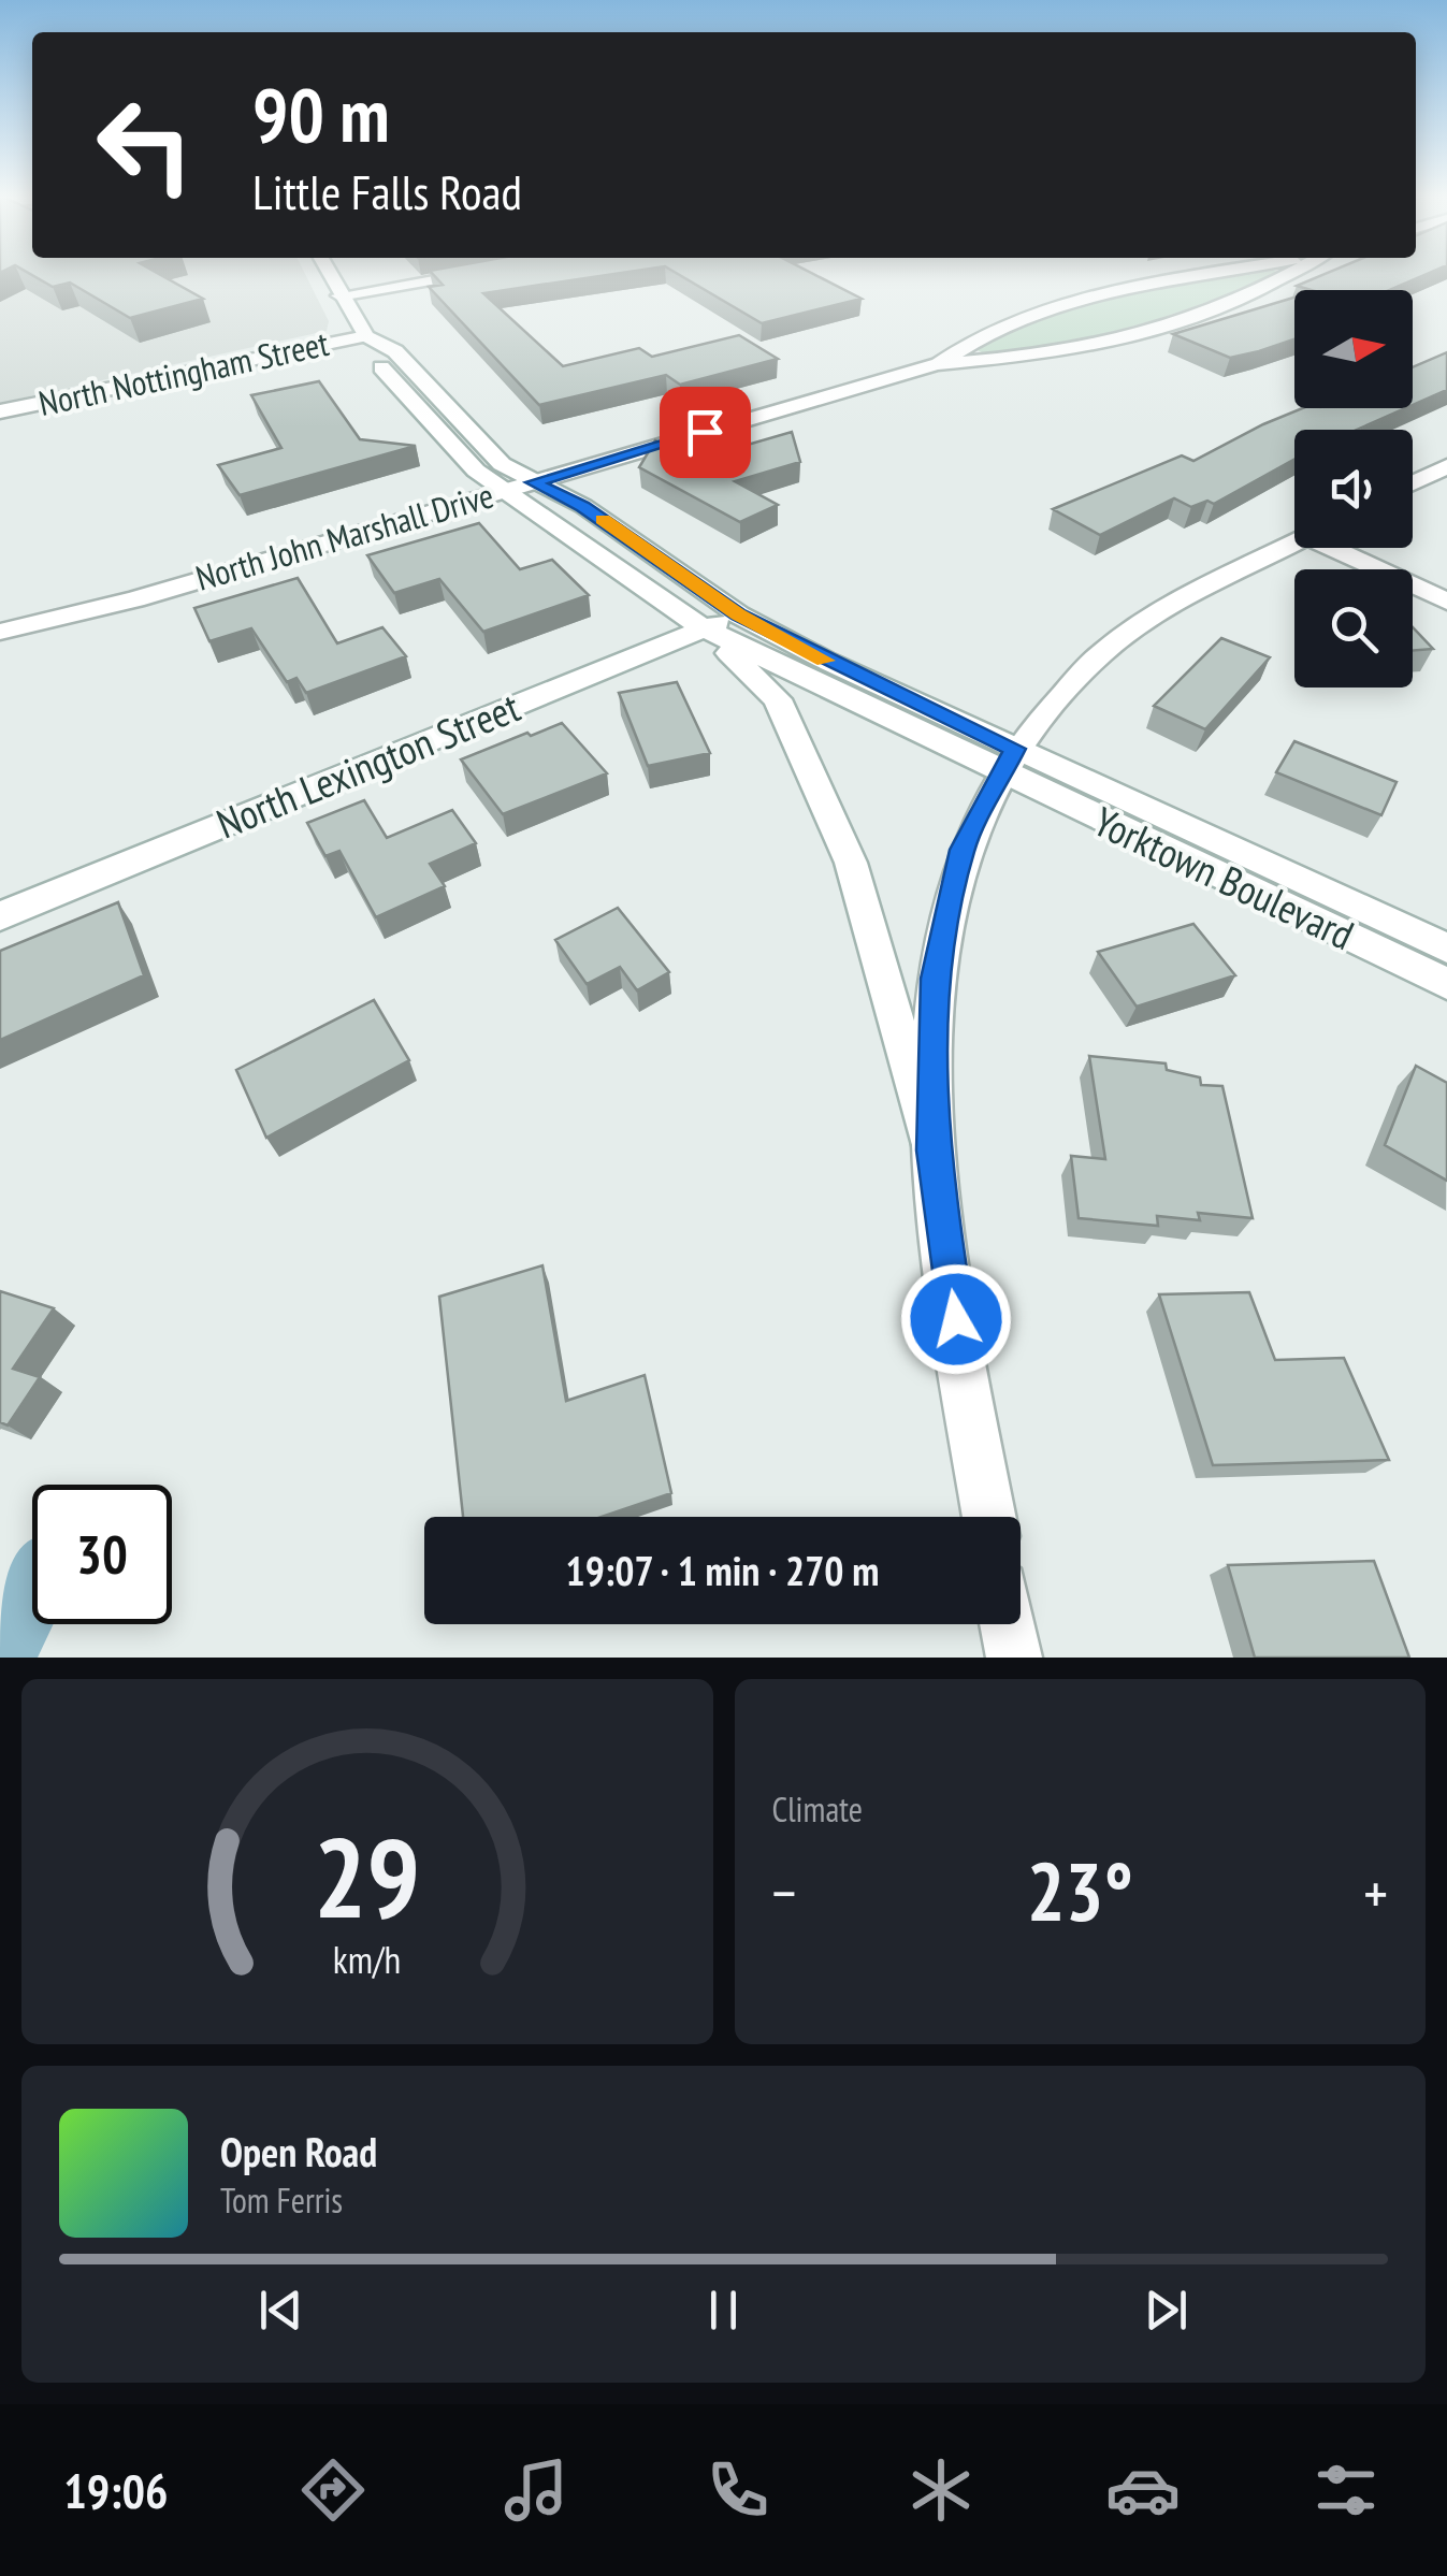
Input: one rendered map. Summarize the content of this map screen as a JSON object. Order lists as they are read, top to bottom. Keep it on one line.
{"streets":{"street":["North Nottingham Street","North John Marshall Drive","North Lexington Street","Yorktown Boulevard"]},"north":"right","page":{"turn":["90 m","Little Falls Road"],"limit":"30","trip":"19:07 · 1 min · 270 m","tile":"Climate","heat":["−","23°","+"],"song":["Open Road","Tom Ferris"],"tabs":"19:06","gauge":["29","km/h"]}}
